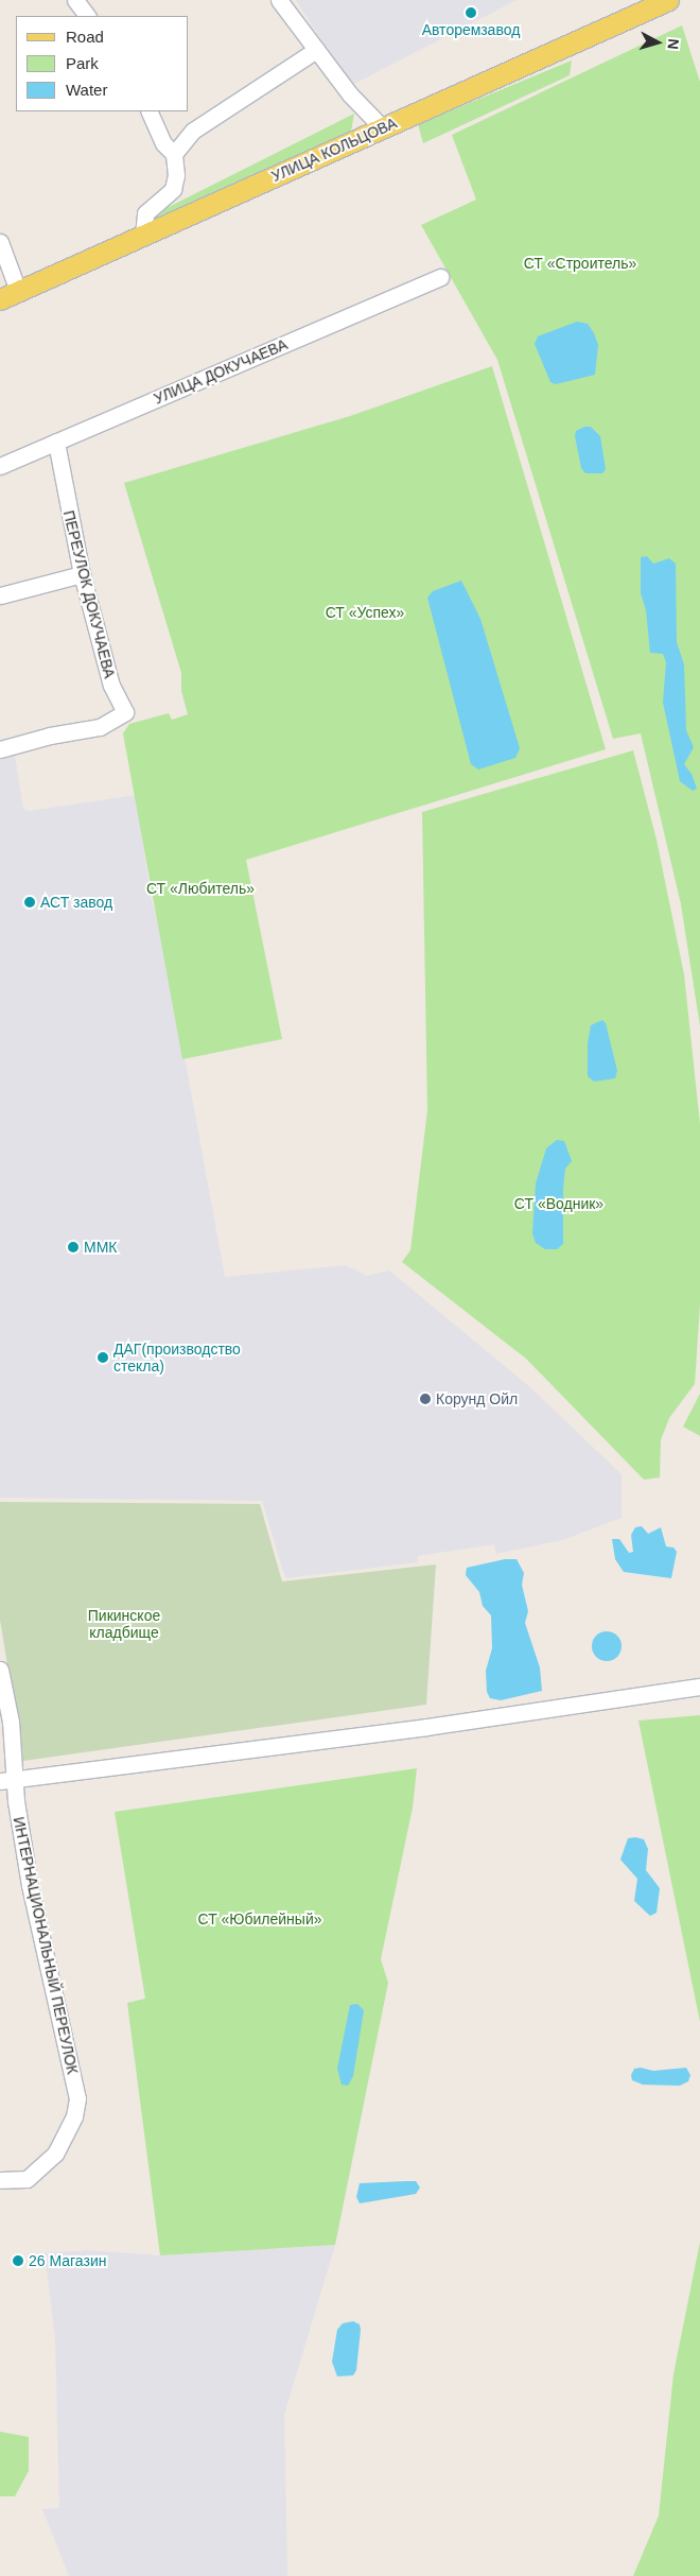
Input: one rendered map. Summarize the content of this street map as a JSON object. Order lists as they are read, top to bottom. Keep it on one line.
{"streets":{"main road":["УЛИЦА КОЛЬЦОВА"],"street":["УЛИЦА ДОКУЧАЕВА","ПЕРЕУЛОК ДОКУЧАЕВА","ИНТЕРНАЦИОНАЛЬНЫЙ ПЕРЕУЛОК"]},"crossings":[["УЛИЦА ДОКУЧАЕВА","ПЕРЕУЛОК ДОКУЧАЕВА"]],"parks":["СТ «Строитель»","СТ «Успех»","СТ «Любитель»","СТ «Водник»","Пикинское кладбище","СТ «Юбилейный»"],"places":["Авторемзавод","АСТ завод","ММК","ДАГ(производство стекла)","Корунд Ойл","26 Магазин"],"legend":["Road","Park","Water"],"north":"right"}
